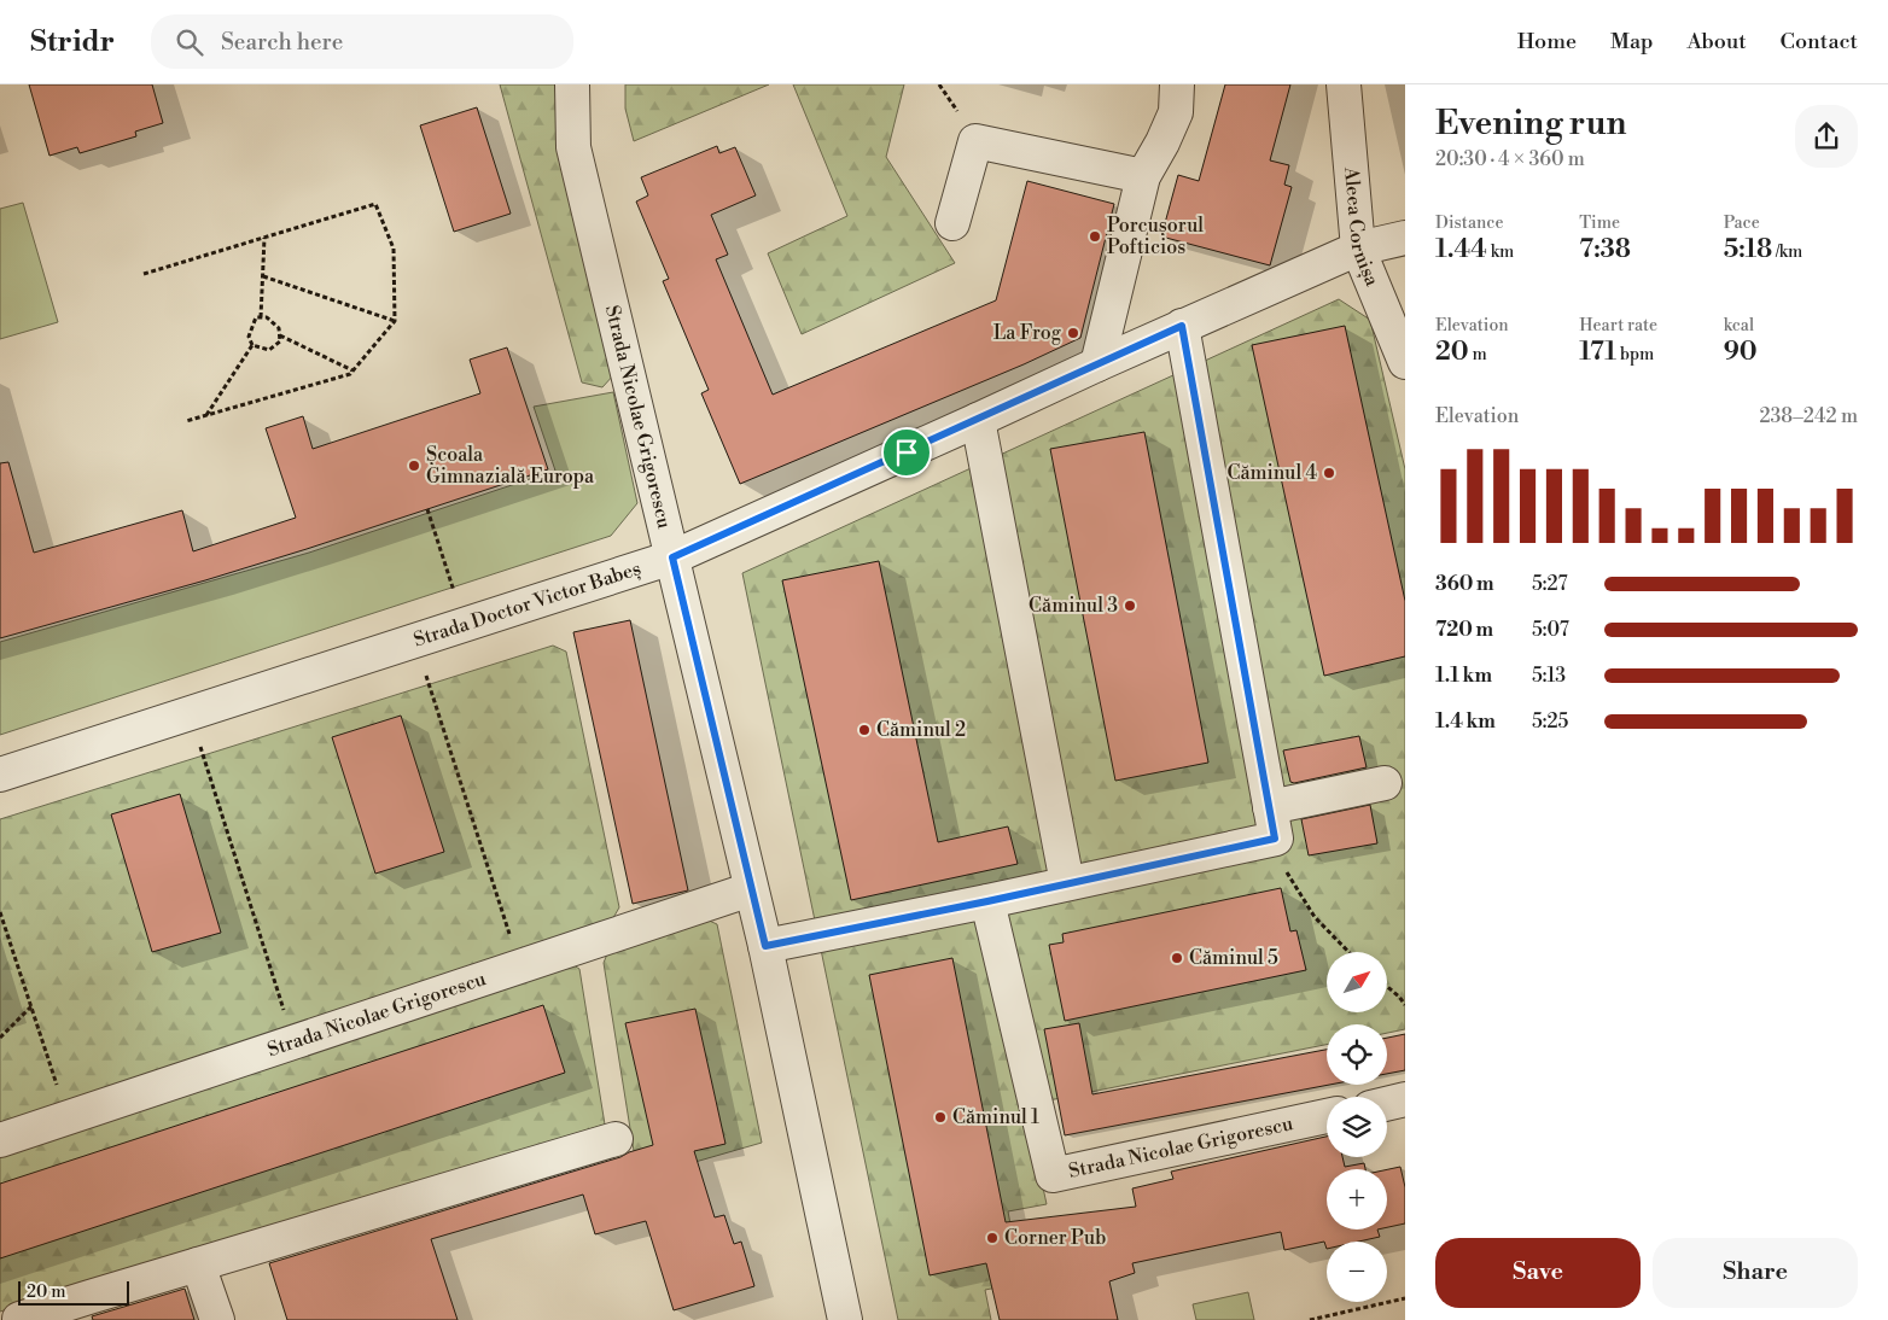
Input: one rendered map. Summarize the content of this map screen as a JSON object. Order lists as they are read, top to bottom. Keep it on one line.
{"streets":{"street":["Aleea Cornișa","Strada Nicolae Grigorescu","Strada Doctor Victor Babeș"]},"crossings":[["Aleea Cornișa","Strada Doctor Victor Babeș"],["Strada Nicolae Grigorescu","Strada Doctor Victor Babeș"]],"places":["Porcușorul Pofticios","La Frog","Școala Gimnazială Europa","Căminul 4","Căminul 3","Căminul 2","Căminul 5","Căminul 1","Corner Pub"],"scale_bar":"20 m","north":"top right","page":{"header":"Stridr","search":"Search here","nav":["Home","Map","About","Contact"],"heading":["Evening run","20:30 · 4 × 360 m"],"stats":[["Distance","1.44 km"],["Time","7:38"],["Pace","5:18 /km"],["Elevation","20 m"],["Heart rate","171 bpm"],["kcal","90"]],"chart":["Elevation","238–242 m"],"list":[{"name":"360 m","note":"5:27"},{"name":"720 m","note":"5:07"},{"name":"1.1 km","note":"5:13"},{"name":"1.4 km","note":"5:25"}],"map_buttons":["+","−"],"buttons":["Save","Share"],"scale":"20 m"}}
